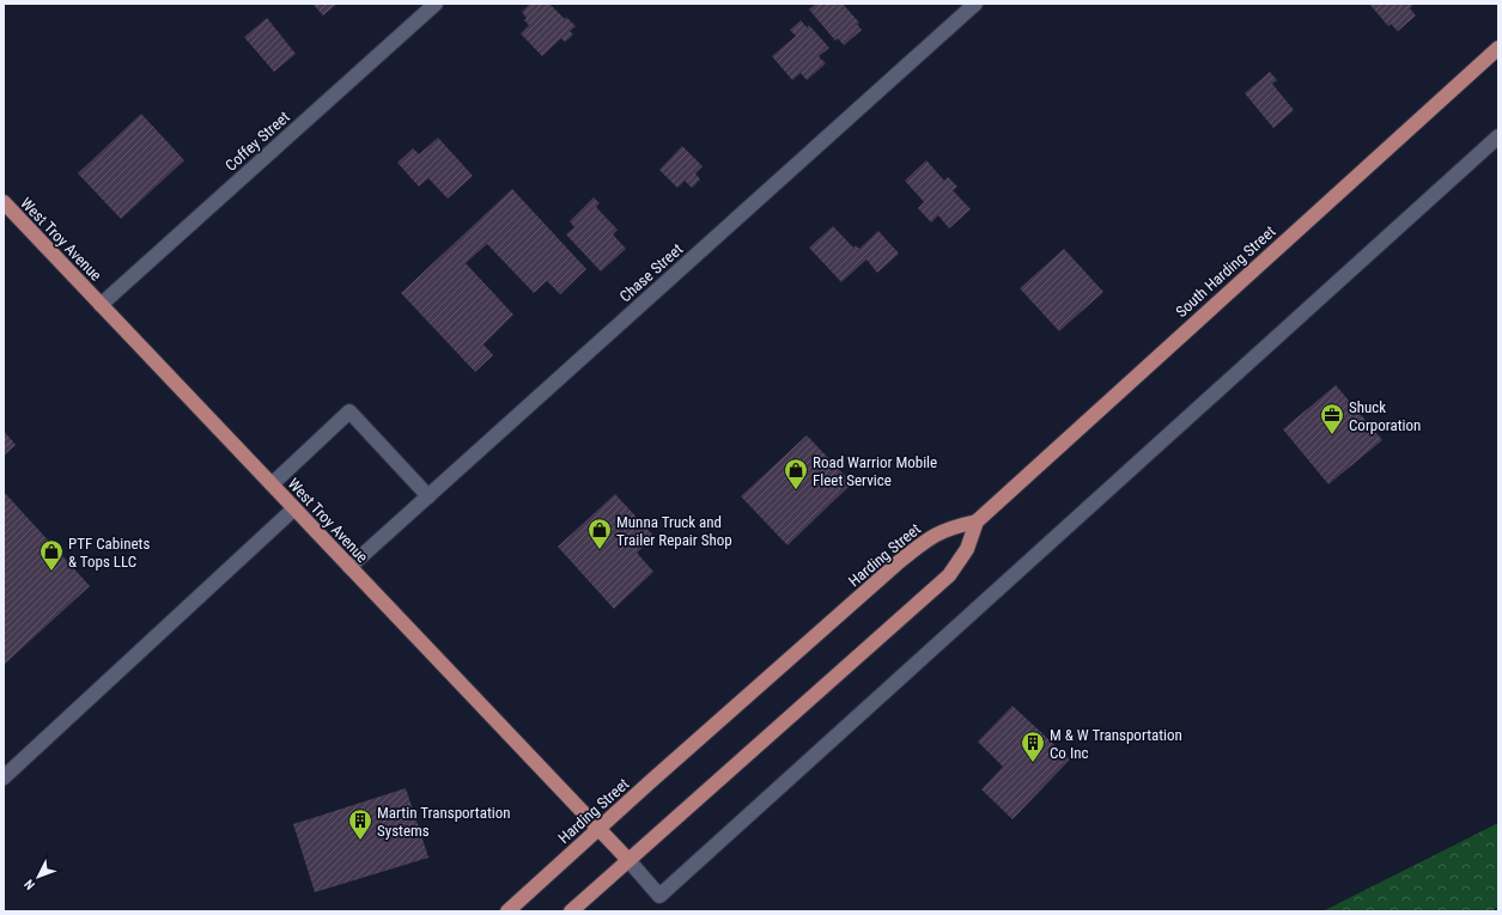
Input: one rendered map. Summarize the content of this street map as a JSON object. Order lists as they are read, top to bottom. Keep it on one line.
{"streets":{"main road":["West Troy Avenue","South Harding Street","Harding Street"],"street":["Coffey Street","Chase Street"]},"crossings":[["Coffey Street","West Troy Avenue"],["West Troy Avenue","Chase Street"],["West Troy Avenue","Harding Street"],["South Harding Street","Harding Street"]],"places":{"office":["Shuck Corporation"],"shop":["Road Warrior Mobile Fleet Service","Munna Truck and Trailer Repair Shop","PTF Cabinets & Tops LLC"],"building":["M & W Transportation Co Inc","Martin Transportation Systems"]},"north":"bottom left"}
